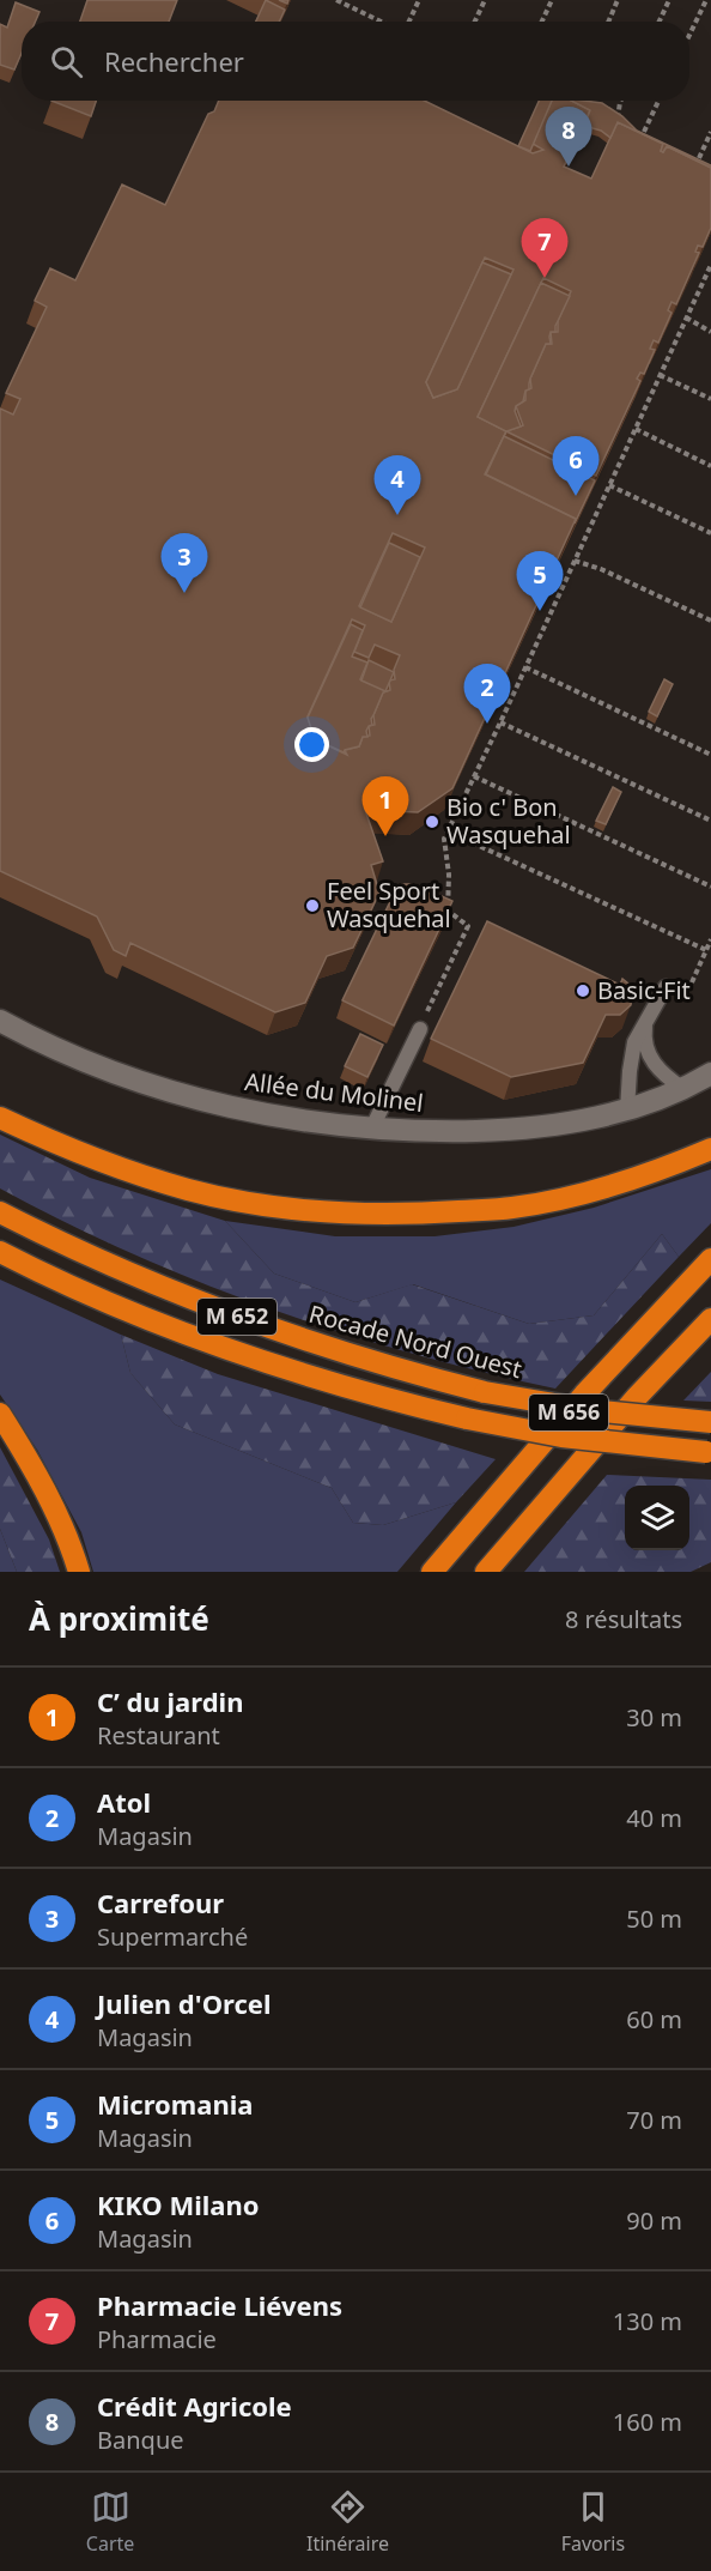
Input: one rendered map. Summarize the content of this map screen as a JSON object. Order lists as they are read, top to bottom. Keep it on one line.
{"streets":{"highway":["M 652","Rocade Nord Ouest","M 656"],"street":["Allée du Molinel"]},"places":["Bio c' Bon Wasquehal","Feel Sport Wasquehal","Basic-Fit"],"page":{"search":"Rechercher","pins":["8","7","6","4","3","5","2","1"],"heading":["À proximité","8 résultats"],"list":[{"mark":"1","name":"C’ du jardin","note":"Restaurant","value":"30 m"},{"mark":"2","name":"Atol","note":"Magasin","value":"40 m"},{"mark":"3","name":"Carrefour","note":"Supermarché","value":"50 m"},{"mark":"4","name":"Julien d'Orcel","note":"Magasin","value":"60 m"},{"mark":"5","name":"Micromania","note":"Magasin","value":"70 m"},{"mark":"6","name":"KIKO Milano","note":"Magasin","value":"90 m"},{"mark":"7","name":"Pharmacie Liévens","note":"Pharmacie","value":"130 m"},{"mark":"8","name":"Crédit Agricole","note":"Banque","value":"160 m"}],"nav":["Carte","Itinéraire","Favoris"]}}
